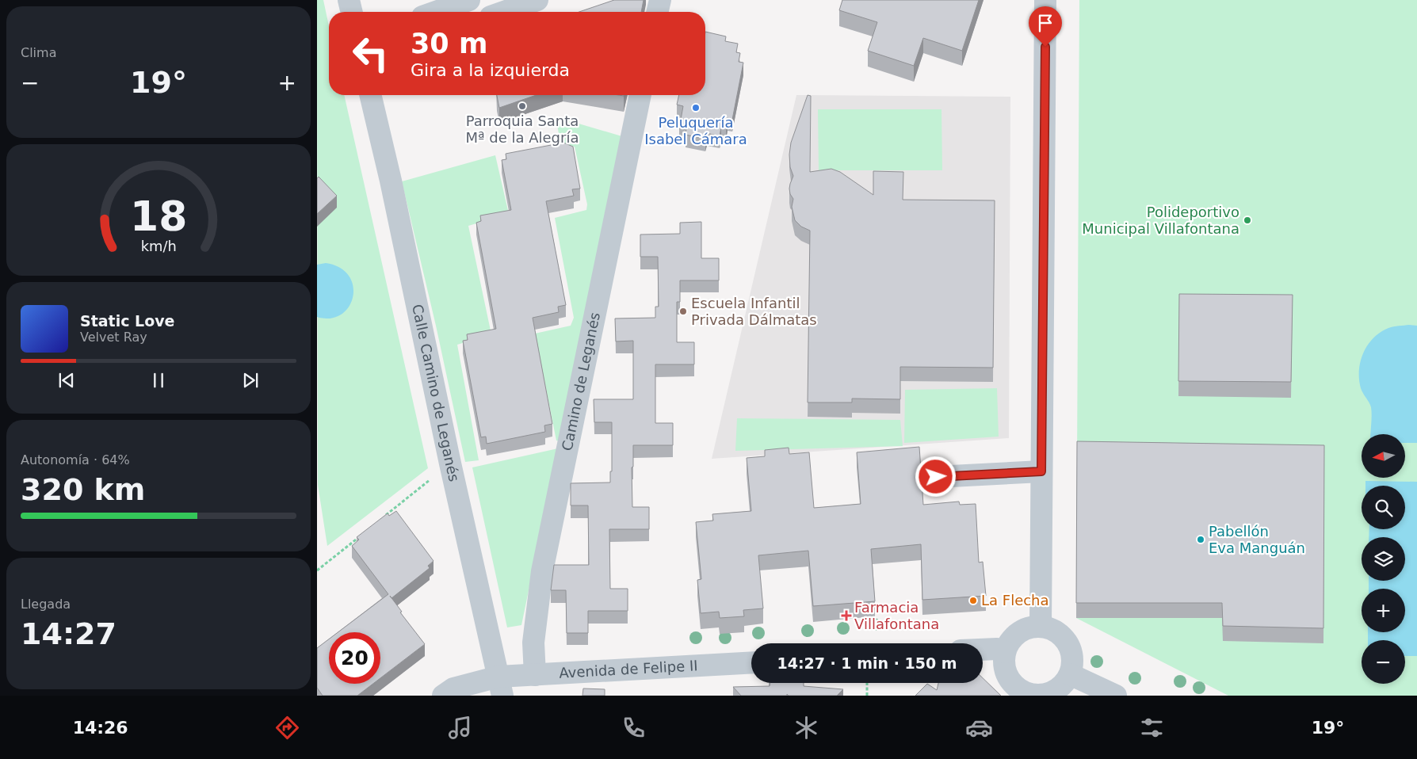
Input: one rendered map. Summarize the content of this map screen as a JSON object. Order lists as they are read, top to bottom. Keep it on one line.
{"streets":{"street":["Camino de Leganés","Calle Camino de Leganés","Avenida de Felipe II"]},"crossings":[["Camino de Leganés","Avenida de Felipe II"],["Calle Camino de Leganés","Avenida de Felipe II"]],"places":{"other":["Parroquia Santa Mª de la Alegría","Peluquería Isabel Cámara","Polideportivo Municipal Villafontana","Escuela Infantil Privada Dálmatas","Pabellón Eva Manguán","La Flecha"],"health":["Farmacia Villafontana"]},"north":"left","page":{"tile":["Clima",["Autonomía · 64%","320 km"],["Llegada","14:27"]],"turn":["30 m","Gira a la izquierda"],"heat":["−","19°","+"],"song":["Static Love","Velvet Ray"],"map_buttons":["+","−"],"limit":"20","trip":"14:27 · 1 min · 150 m","tabs":["14:26","19°"],"gauge":["18","km/h"]}}
